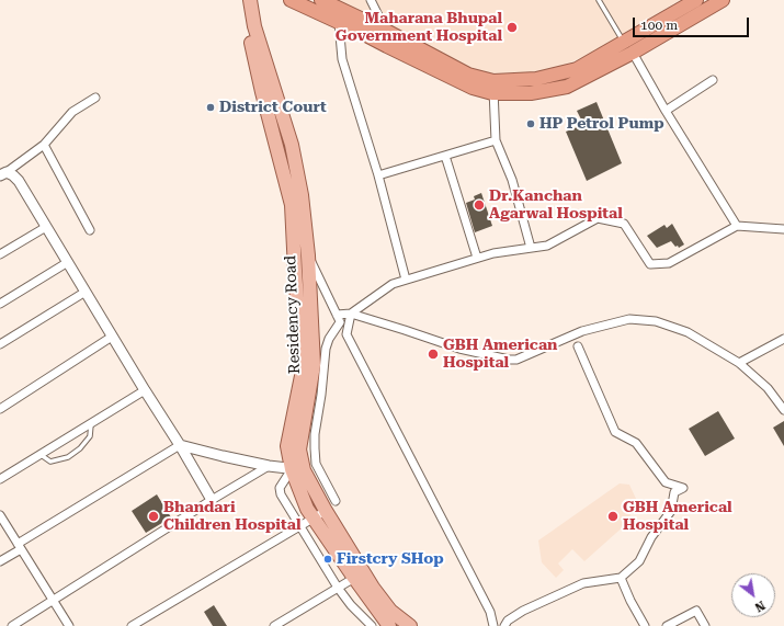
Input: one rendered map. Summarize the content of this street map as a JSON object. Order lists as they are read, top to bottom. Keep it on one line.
{"streets":{"main road":["Residency Road"]},"places":["Maharana Bhupal Government Hospital","District Court","HP Petrol Pump","Dr.Kanchan Agarwal Hospital","GBH American Hospital","Bhandari Children Hospital","GBH Americal Hospital","Firstcry SHop"],"scale_bar":"100 m","north":"bottom right"}
